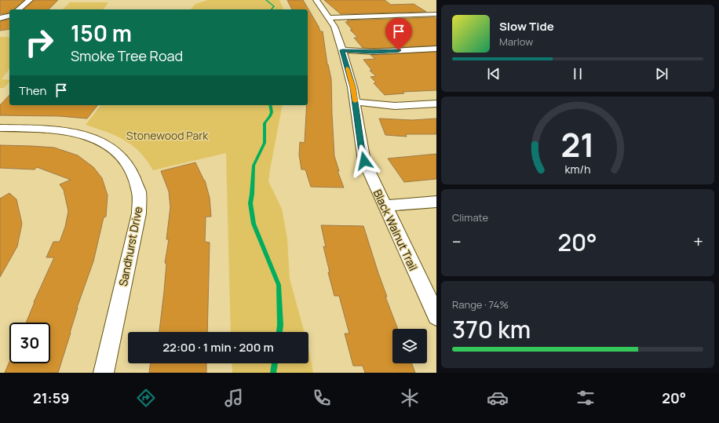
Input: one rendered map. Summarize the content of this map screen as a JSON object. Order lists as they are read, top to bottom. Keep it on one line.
{"streets":{"street":["Black Walnut Trail","Sandhurst Drive"]},"parks":["Stonewood Park"],"page":{"turn":["150 m","Smoke Tree Road"],"song":["Slow Tide","Marlow"],"then":"Then","tile":["Climate",["Range · 74%","370 km"]],"heat":["−","20°","+"],"limit":"30","trip":"22:00 · 1 min · 200 m","tabs":["21:59","20°"],"gauge":["21","km/h"]}}
